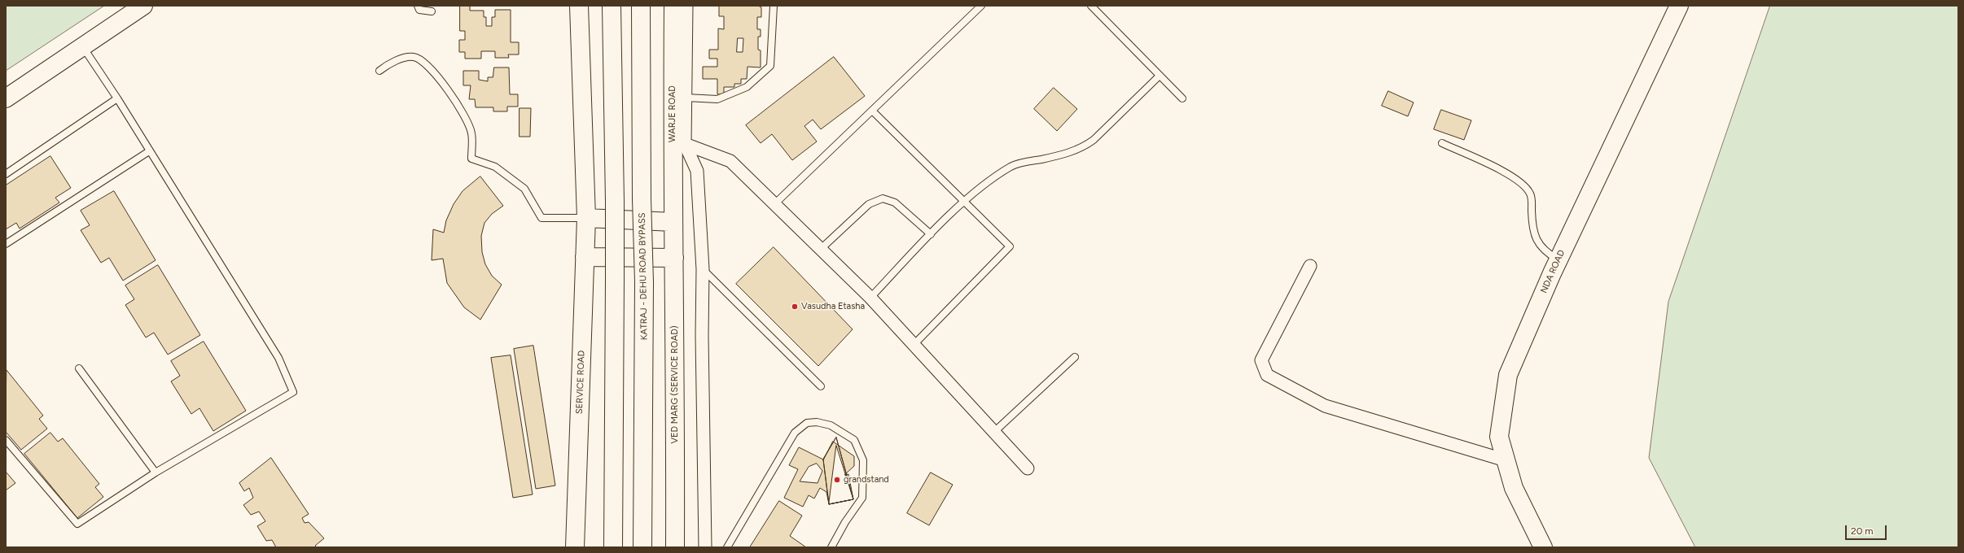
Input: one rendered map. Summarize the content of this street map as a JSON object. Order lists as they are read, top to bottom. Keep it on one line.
{"streets":{"main road":["WARJE ROAD","NDA ROAD","KATRAJ - DEHU ROAD BYPASS","SERVICE ROAD","VED MARG (SERVICE ROAD)"]},"crossings":[["WARJE ROAD","VED MARG (SERVICE ROAD)"]],"places":["Vasudha Etasha","grandstand"],"scale_bar":"20 m"}
